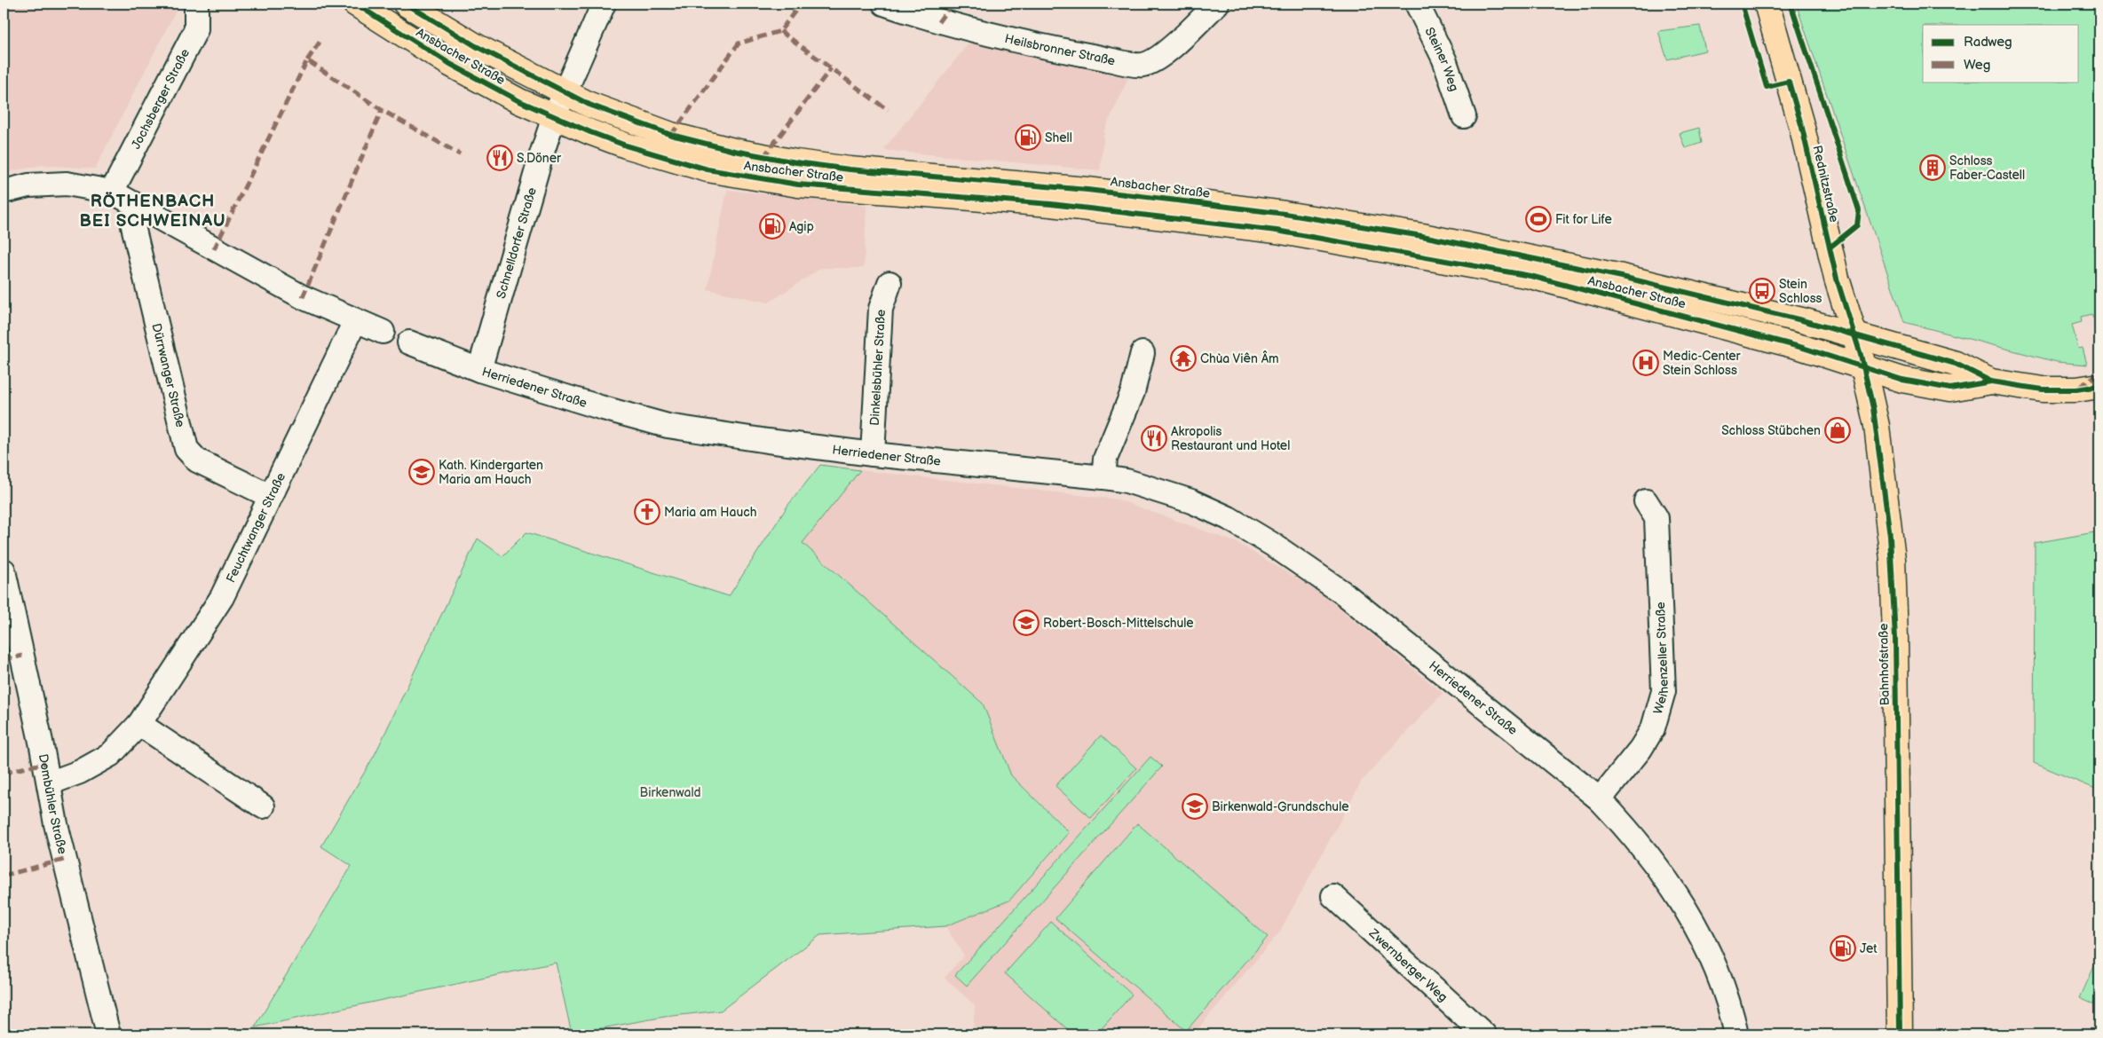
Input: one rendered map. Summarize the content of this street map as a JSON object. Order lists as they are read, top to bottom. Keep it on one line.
{"streets":{"main road":["Ansbacher Straße","Rednitzstraße","Bahnhofstraße"],"street":["Heilsbronner Straße","Steiner Weg","Jochsberger Straße","Schnelldorfer Straße","Dinkelsbühler Straße","Dürrwanger Straße","Herriedener Straße","Feuchtwanger Straße","Weihenzeller Straße","Dombühler Straße","Zwernberger Weg"]},"crossings":[["Ansbacher Straße","Rednitzstraße"],["Ansbacher Straße","Schnelldorfer Straße"],["Ansbacher Straße","Bahnhofstraße"],["Rednitzstraße","Bahnhofstraße"],["Schnelldorfer Straße","Herriedener Straße"],["Dinkelsbühler Straße","Herriedener Straße"],["Dürrwanger Straße","Feuchtwanger Straße"],["Herriedener Straße","Weihenzeller Straße"],["Feuchtwanger Straße","Dombühler Straße"]],"districts":["RÖTHENBACH BEI SCHWEINAU"],"parks":["Birkenwald"],"places":{"fuel station":["Shell","Agip","Jet"],"restaurant":["S.Döner","Akropolis Restaurant und Hotel"],"building":["Schloss Faber-Castell"],"sports":["Fit for Life"],"bus stop":["Stein Schloss"],"temple":["Chùa Viên Âm"],"hospital":["Medic-Center Stein Schloss"],"shop":["Schloss Stübchen"],"school or university":["Kath. Kindergarten Maria am Hauch","Robert-Bosch-Mittelschule","Birkenwald-Grundschule"],"church":["Maria am Hauch"]},"legend":["Radweg","Weg"]}
